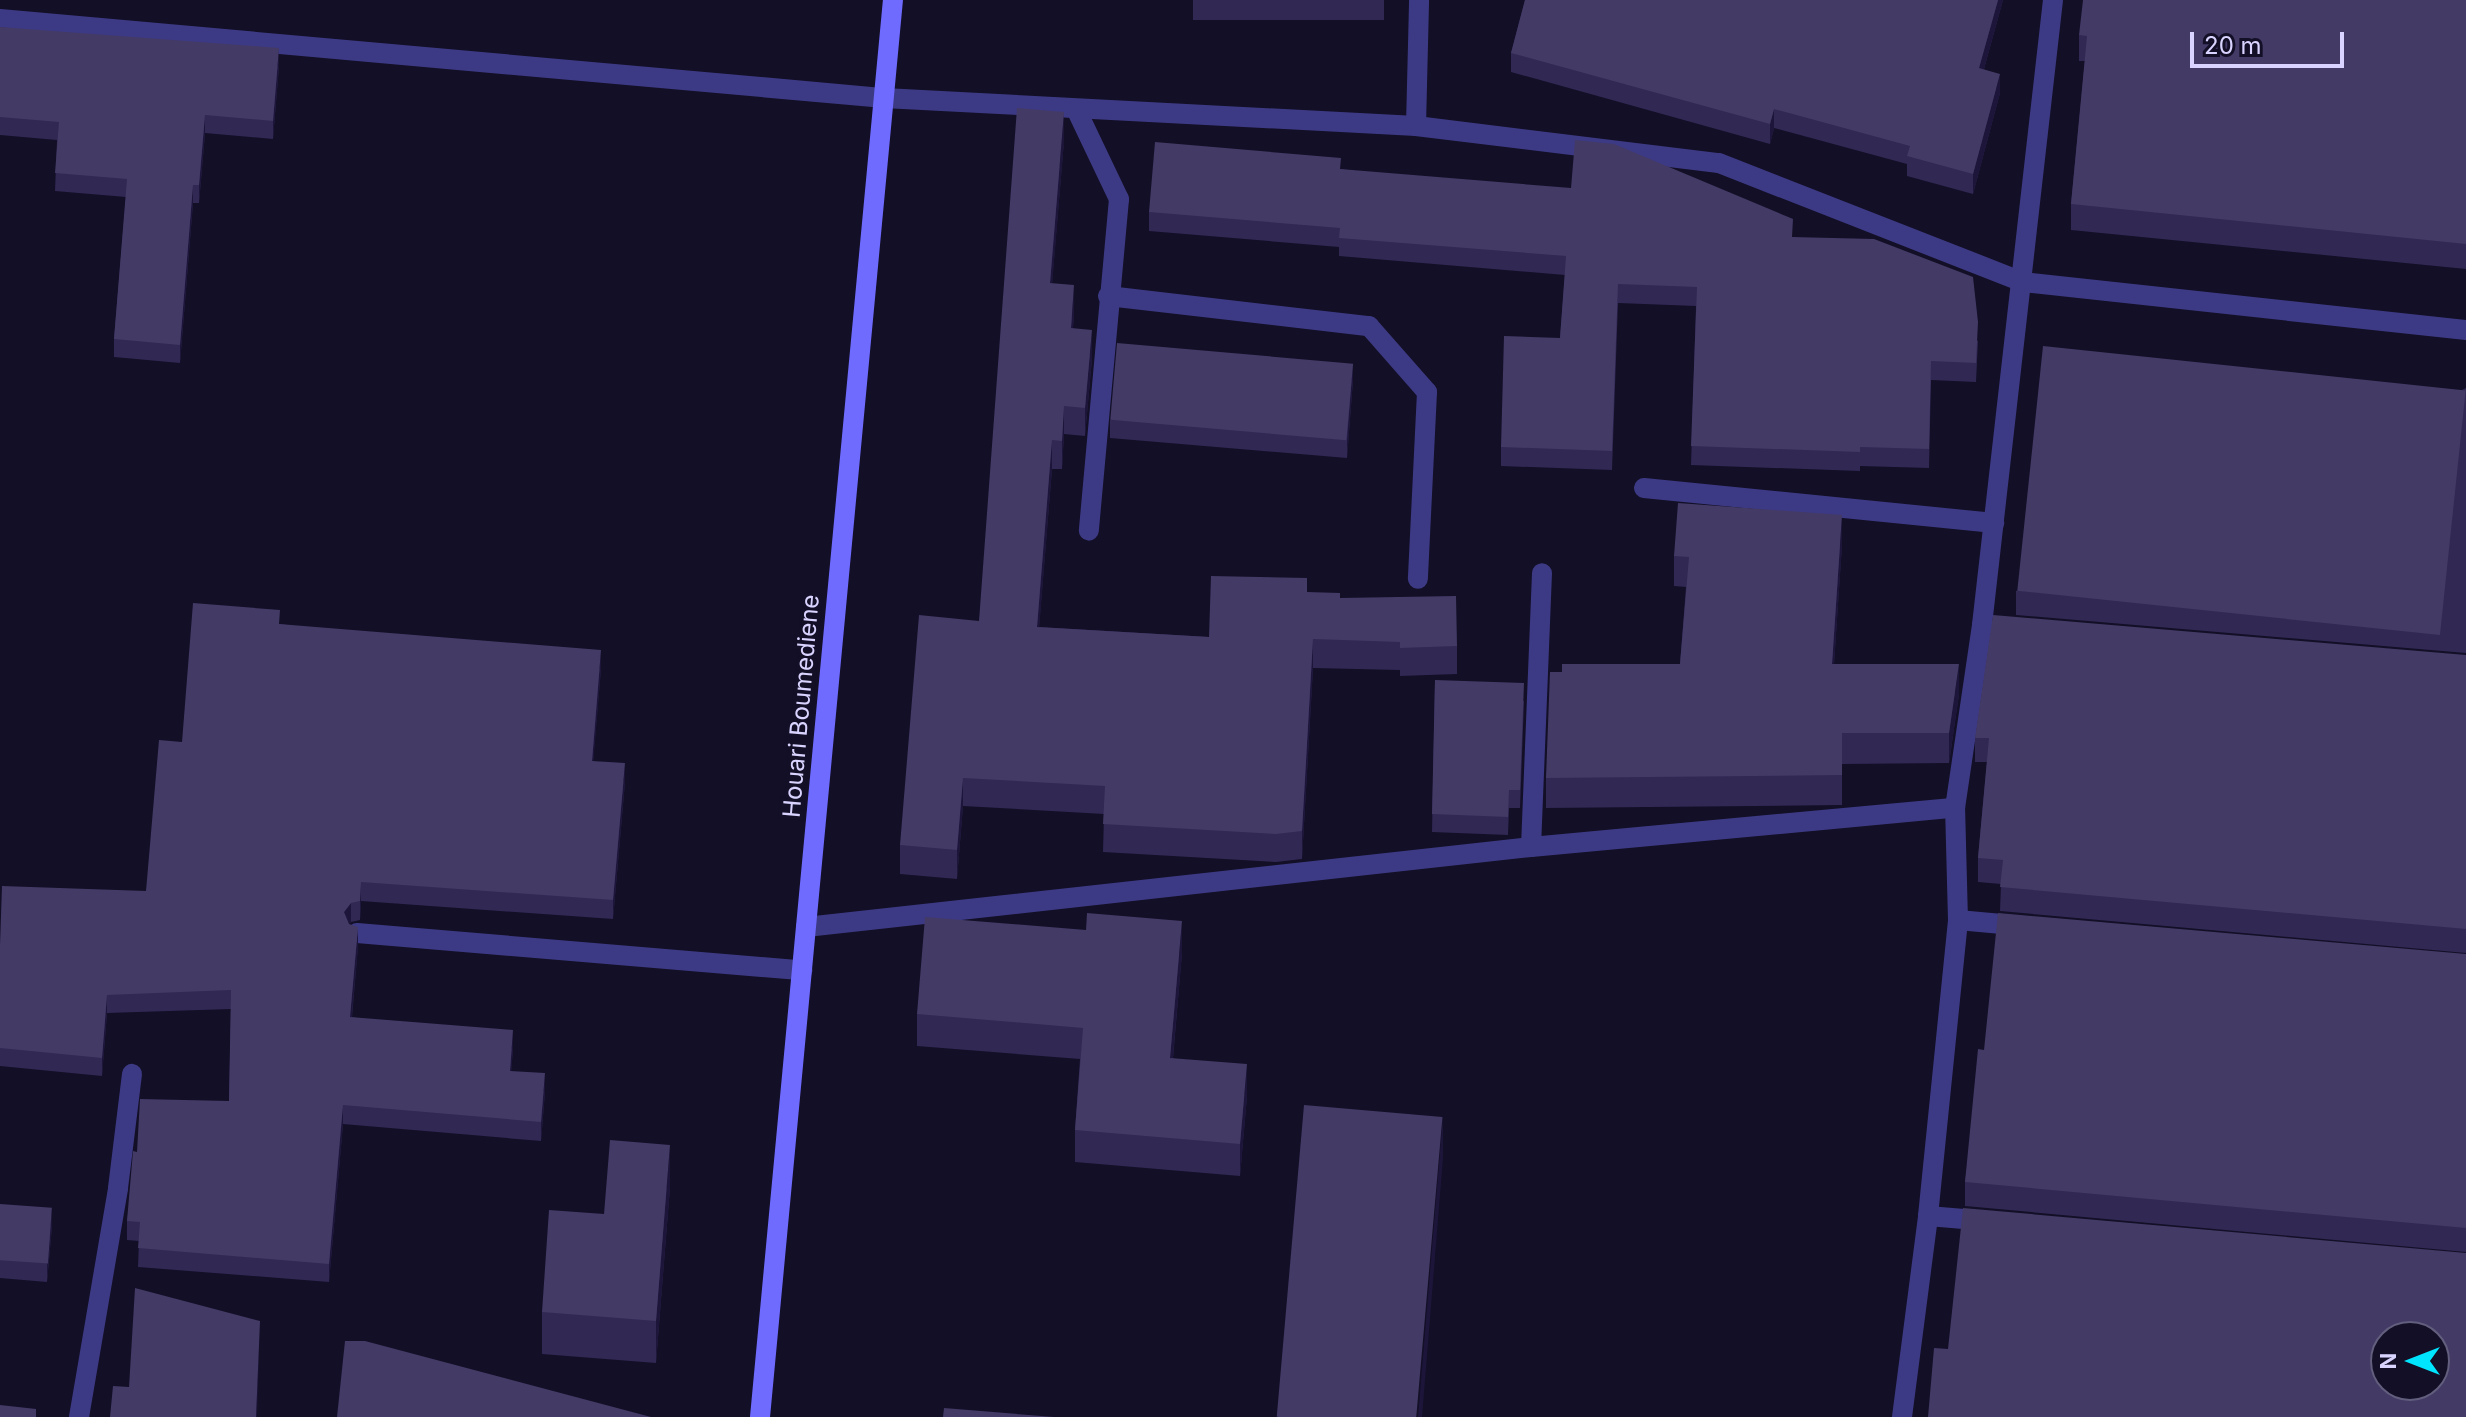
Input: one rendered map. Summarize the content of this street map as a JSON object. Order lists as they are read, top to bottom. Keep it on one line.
{"streets":{"main road":["Houari Boumediene"]},"scale_bar":"20 m","north":"left"}
